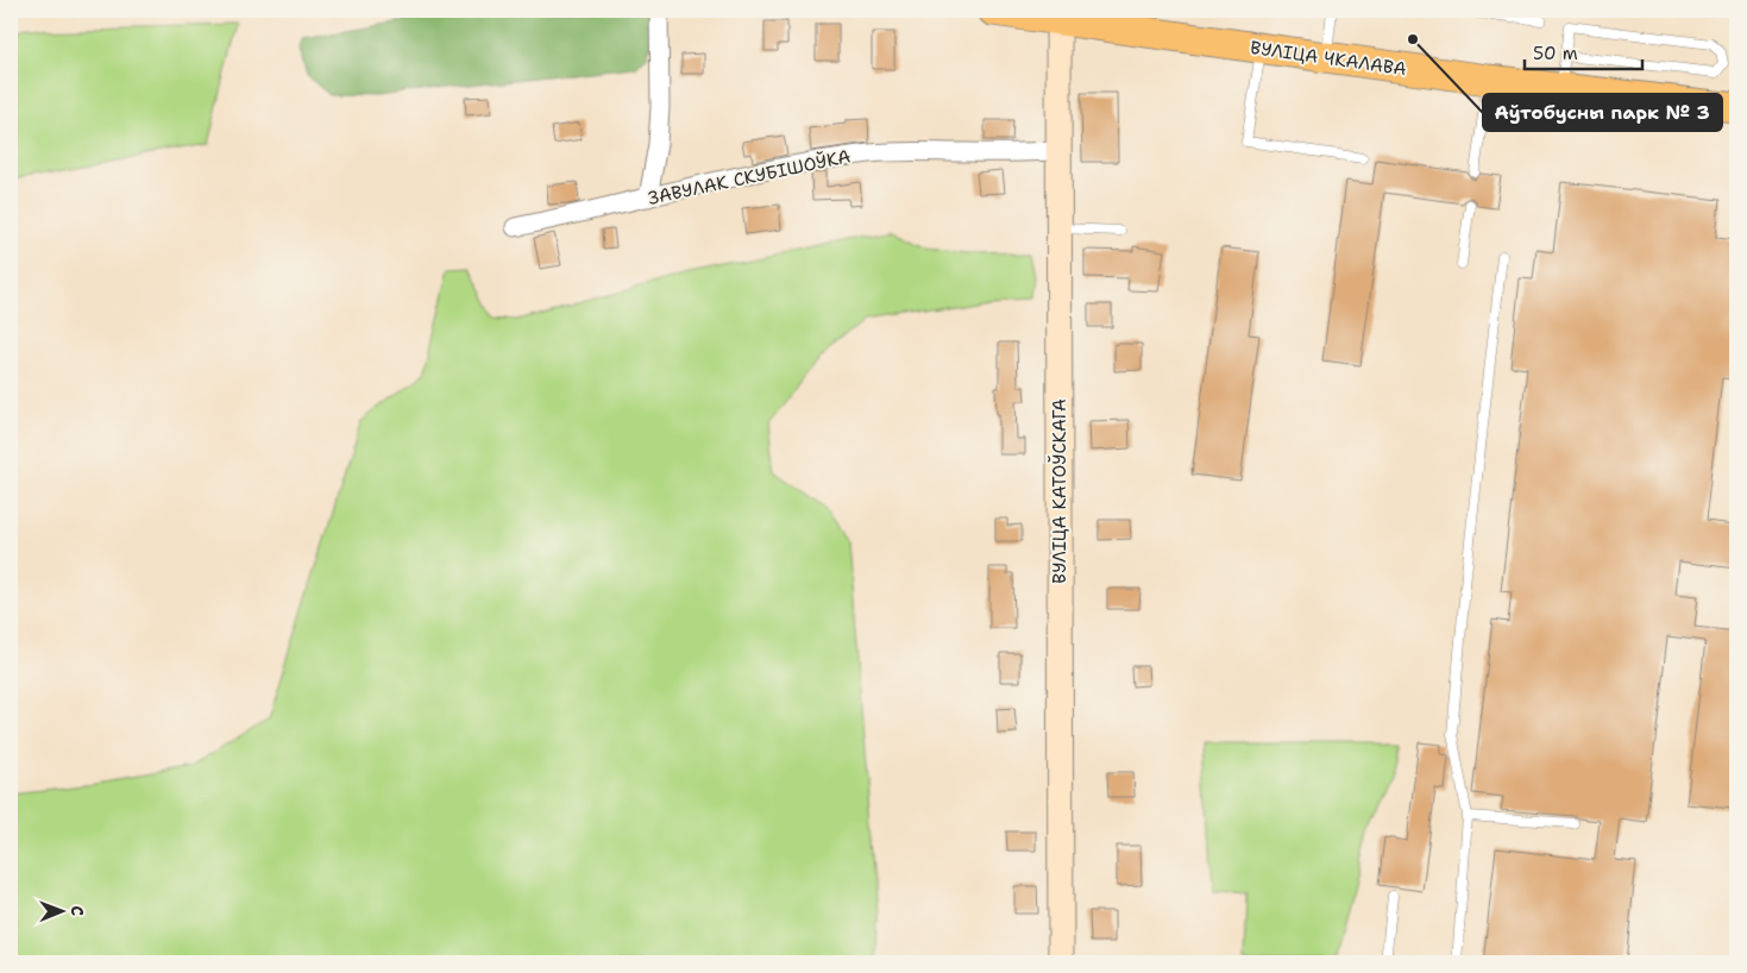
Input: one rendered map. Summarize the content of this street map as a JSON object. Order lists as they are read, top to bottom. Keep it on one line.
{"streets":{"highway":["ВУЛІЦА ЧКАЛАВА"],"main road":["ВУЛІЦА КАТОЎСКАГА"],"street":["ЗАВУЛАК СКУБІШОЎКА"]},"crossings":[["ВУЛІЦА ЧКАЛАВА","ВУЛІЦА КАТОЎСКАГА"],["ЗАВУЛАК СКУБІШОЎКА","ВУЛІЦА КАТОЎСКАГА"]],"places":["Аўтобусны парк № 3"],"scale_bar":"50 m","north":"right"}
